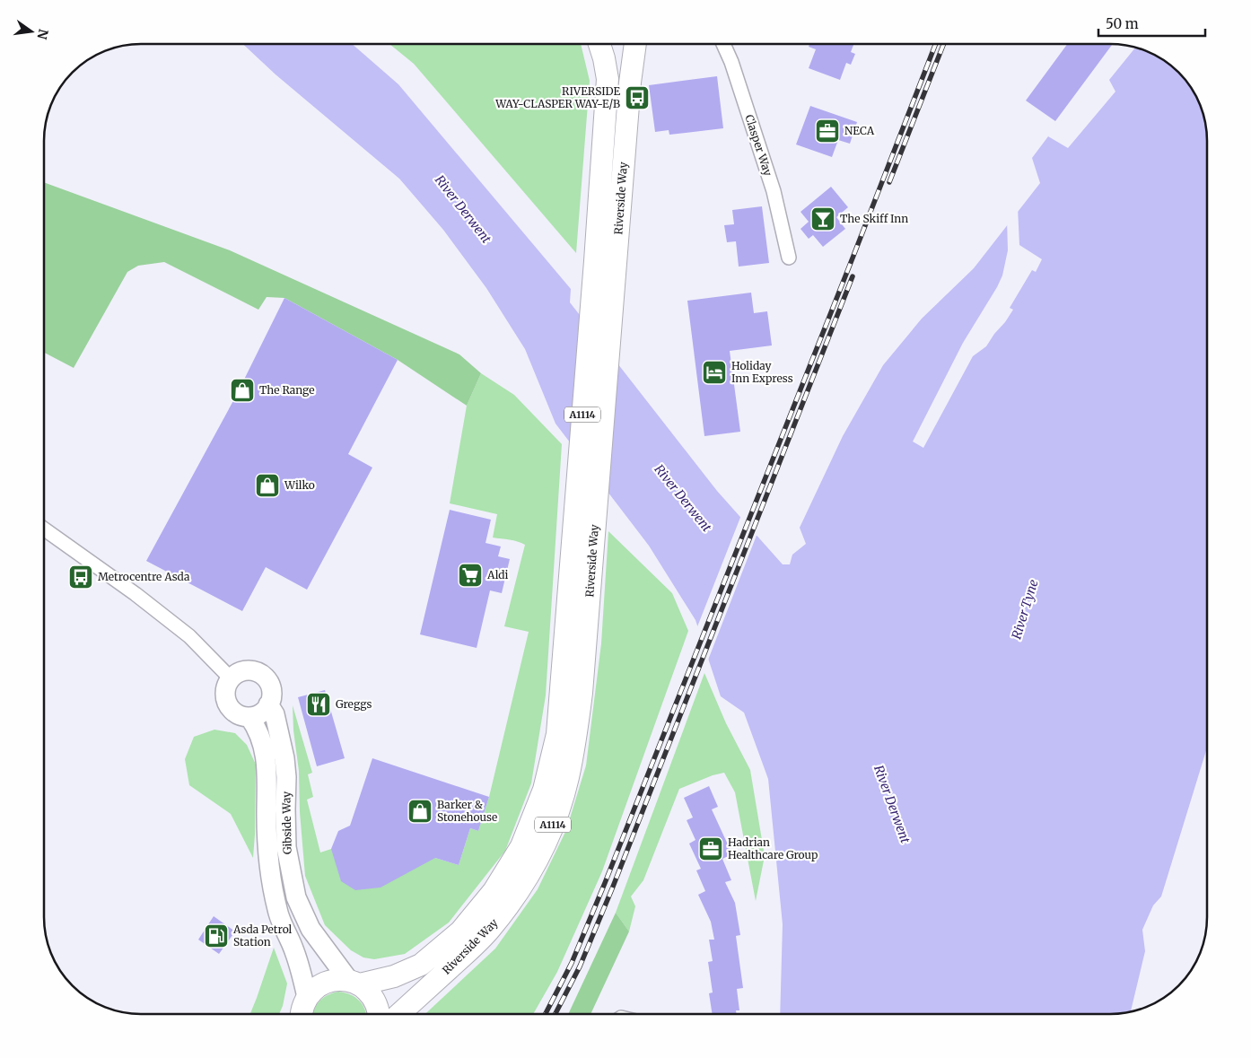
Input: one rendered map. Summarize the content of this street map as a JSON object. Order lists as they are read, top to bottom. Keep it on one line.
{"streets":{"main road":["Riverside Way","A1114"],"street":["Clasper Way","Gibside Way"]},"crossings":[["Riverside Way","Gibside Way"]],"water":["River Derwent","River Tyne"],"places":{"bus stop":["RIVERSIDE WAY-CLASPER WAY-E/B","Metrocentre Asda"],"office":["NECA","Hadrian Healthcare Group"],"bar":["The Skiff Inn"],"hotel":["Holiday Inn Express"],"shop":["The Range","Wilko","Barker & Stonehouse"],"supermarket":["Aldi"],"restaurant":["Greggs"],"fuel station":["Asda Petrol Station"]},"scale_bar":"50 m","north":"right"}
